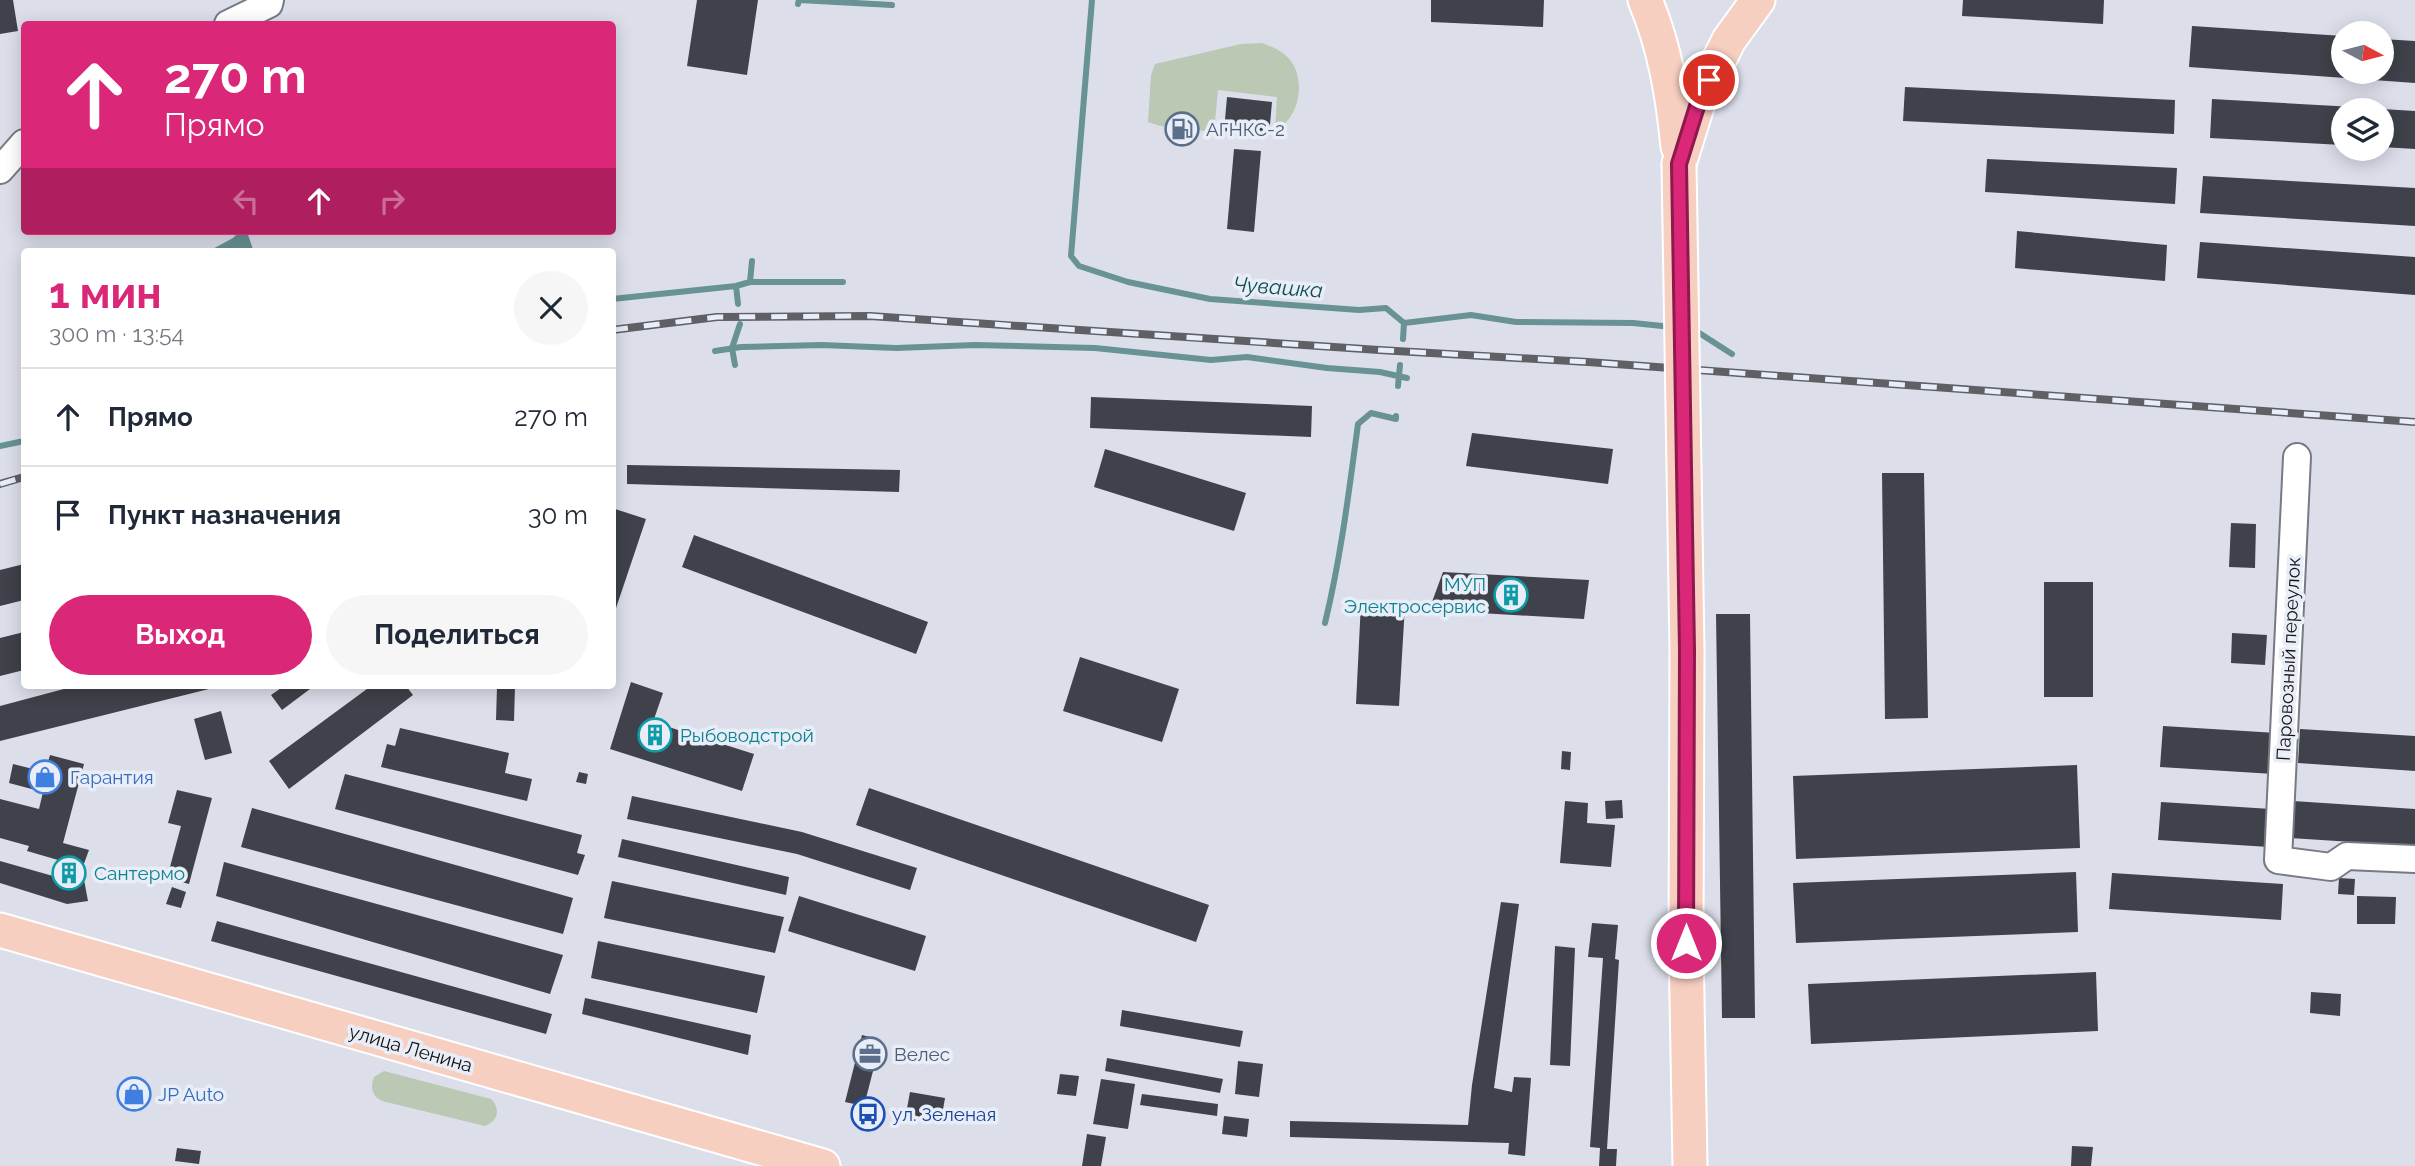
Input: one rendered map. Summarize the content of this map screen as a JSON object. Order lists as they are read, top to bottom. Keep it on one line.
{"streets":{"main road":["улица Ленина"],"street":["Паровозный переулок"]},"water":["Чувашка"],"places":{"fuel station":["АГНКС-2"],"building":["МУП Электросервис","Рыбоводстрой","Сантермо"],"shop":["Гарантия","JP Auto"],"office":["Велес"],"bus stop":["ул. Зеленая"]},"north":"right","page":{"turn":["270 m","Прямо"],"heading":["1 мин","300 m · 13:54"],"list":[{"name":"Прямо","value":"270 m"},{"name":"Пункт назначения","value":"30 m"}],"buttons":["Выход","Поделиться"]}}
